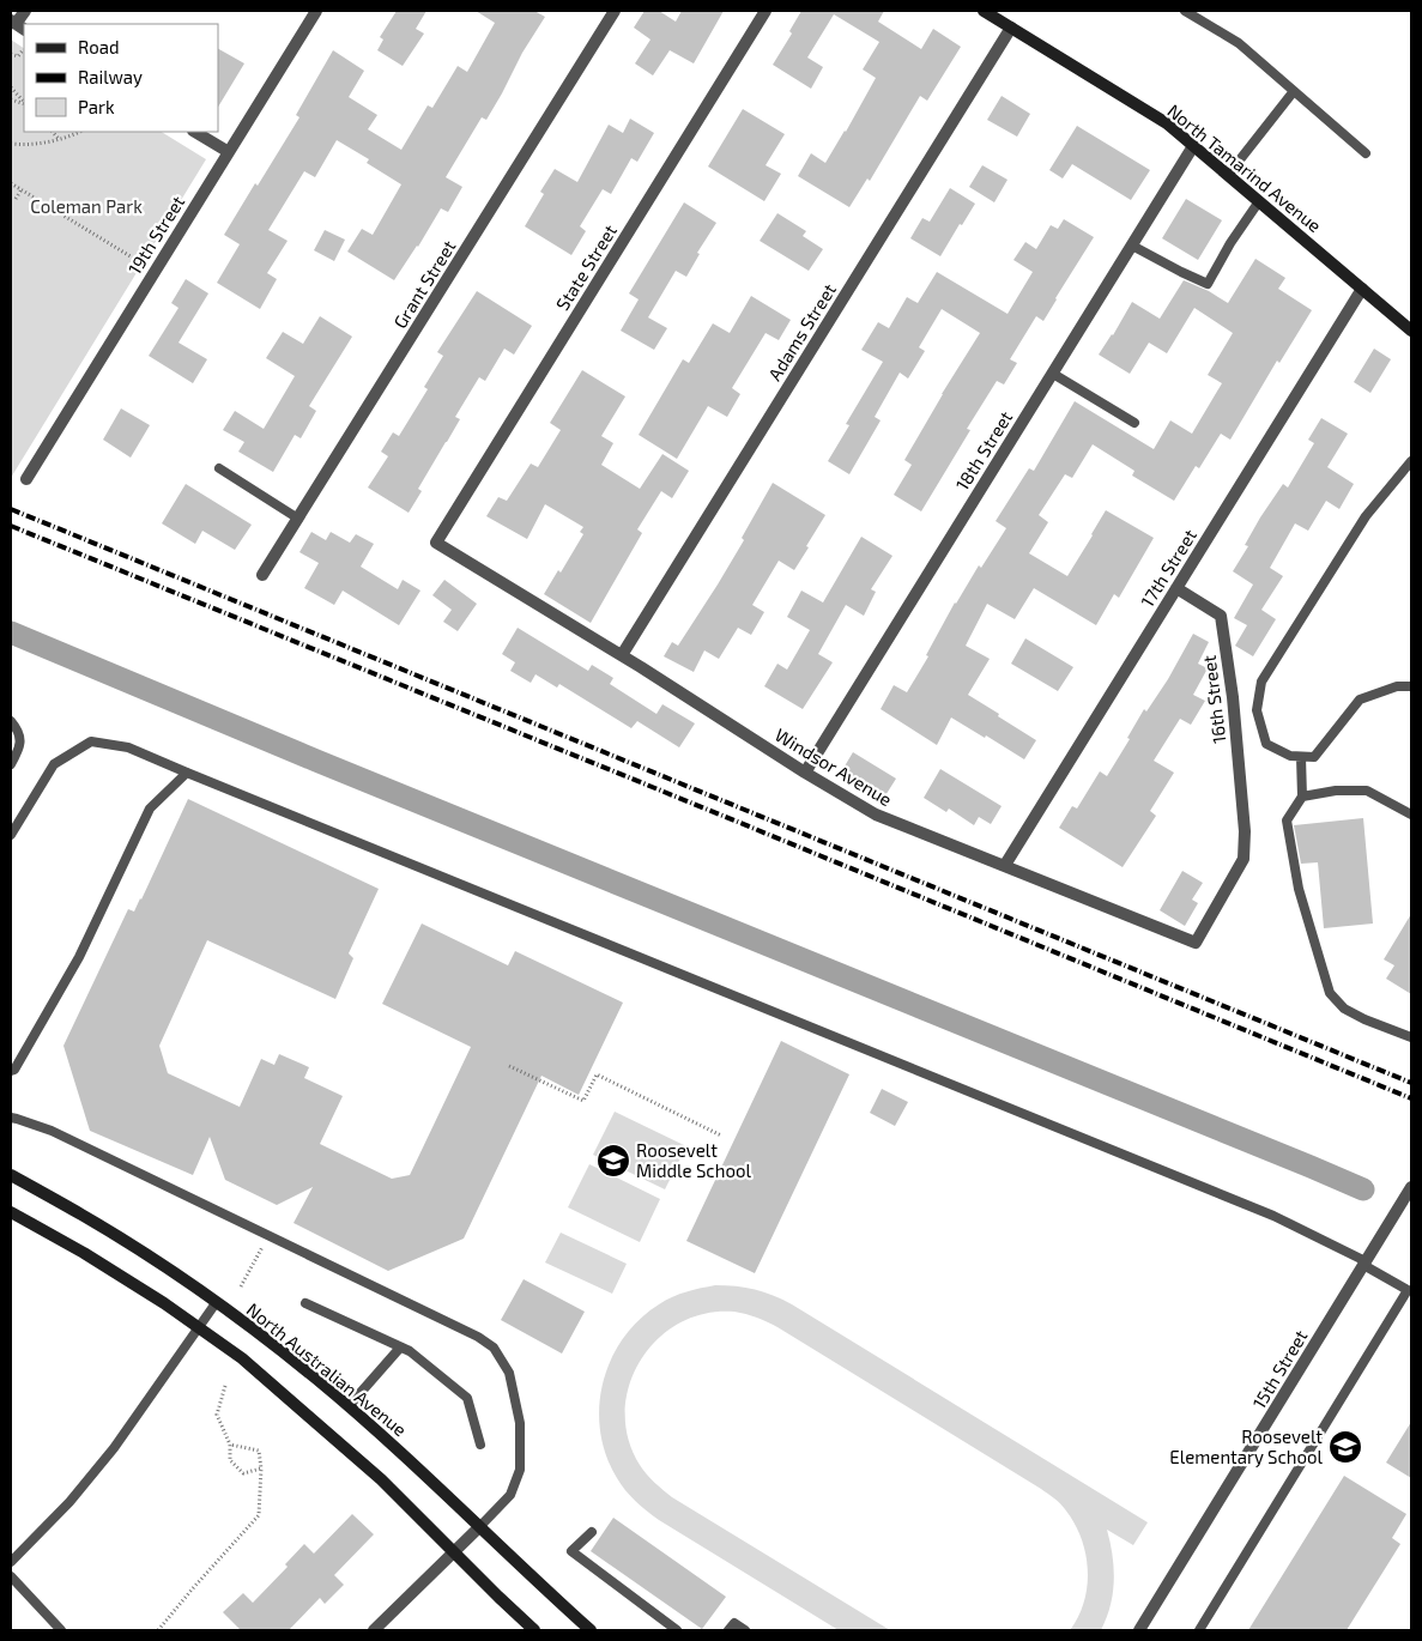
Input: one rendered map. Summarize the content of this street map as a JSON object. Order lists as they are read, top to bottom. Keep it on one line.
{"streets":{"main road":["North Tamarind Avenue","North Australian Avenue"],"street":["19th Street","State Street","Grant Street","Adams Street","18th Street","17th Street","16th Street","Windsor Avenue","15th Street"]},"crossings":[["North Tamarind Avenue","Adams Street"],["North Tamarind Avenue","18th Street"],["North Tamarind Avenue","17th Street"],["State Street","Windsor Avenue"],["Adams Street","Windsor Avenue"],["18th Street","Windsor Avenue"],["17th Street","16th Street"],["17th Street","Windsor Avenue"],["16th Street","Windsor Avenue"]],"parks":["Coleman Park"],"places":{"school or university":["Roosevelt Middle School","Roosevelt Elementary School"]},"legend":["Road","Railway","Park"]}
